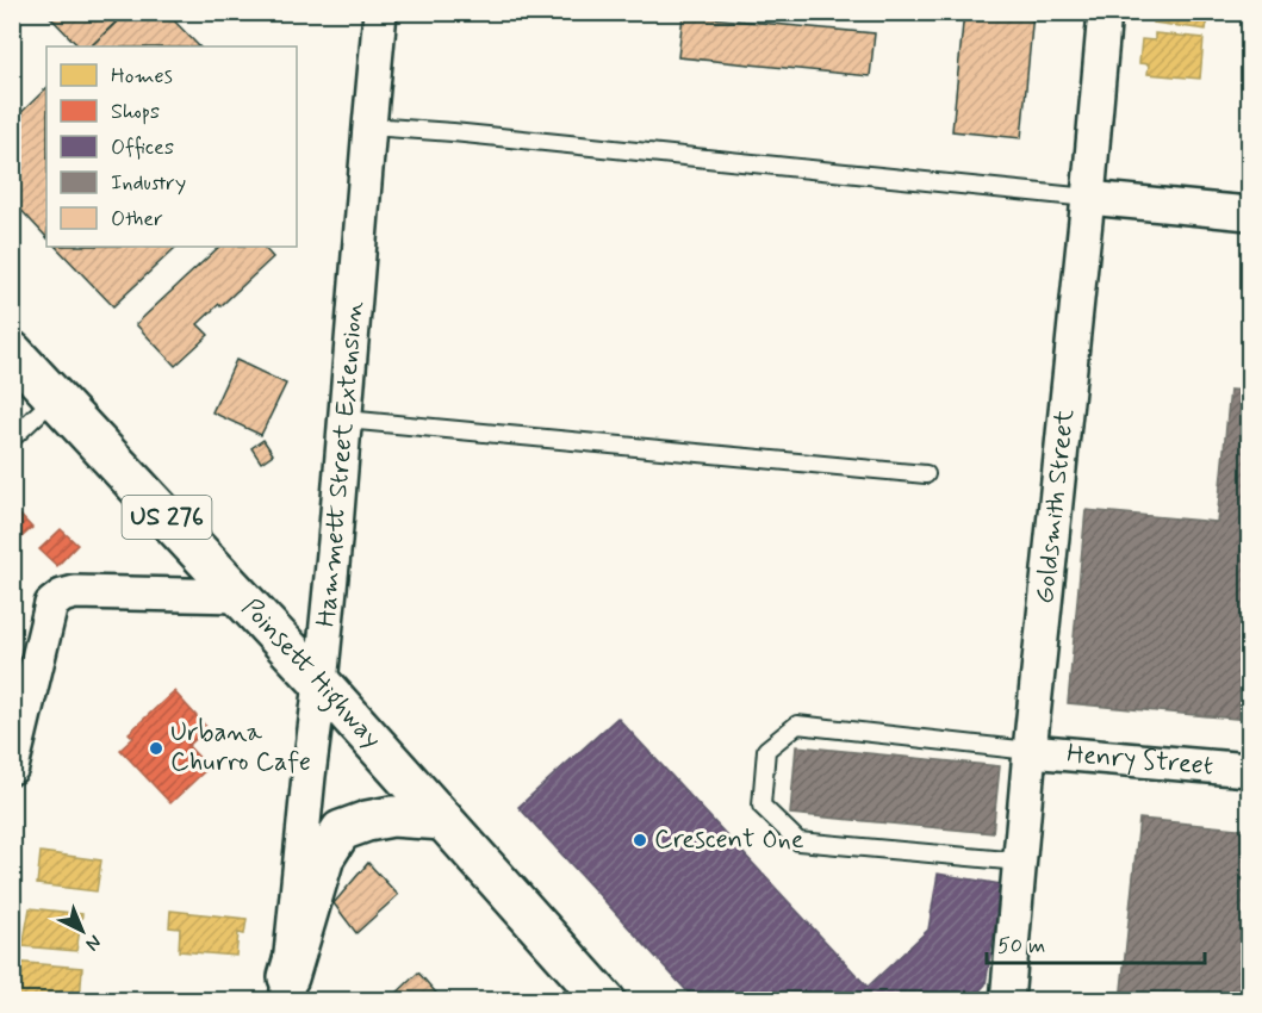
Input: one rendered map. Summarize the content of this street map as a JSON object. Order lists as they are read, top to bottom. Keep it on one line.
{"streets":{"highway":["US 276","Poinsett Highway"],"street":["Hammett Street Extension","Goldsmith Street","Henry Street"]},"crossings":[["Hammett Street Extension","Poinsett Highway"],["Goldsmith Street","Henry Street"]],"places":["Urbana Churro Cafe","Crescent One"],"legend":["Homes","Shops","Offices","Industry","Other"],"scale_bar":"50 m","north":"bottom right"}
